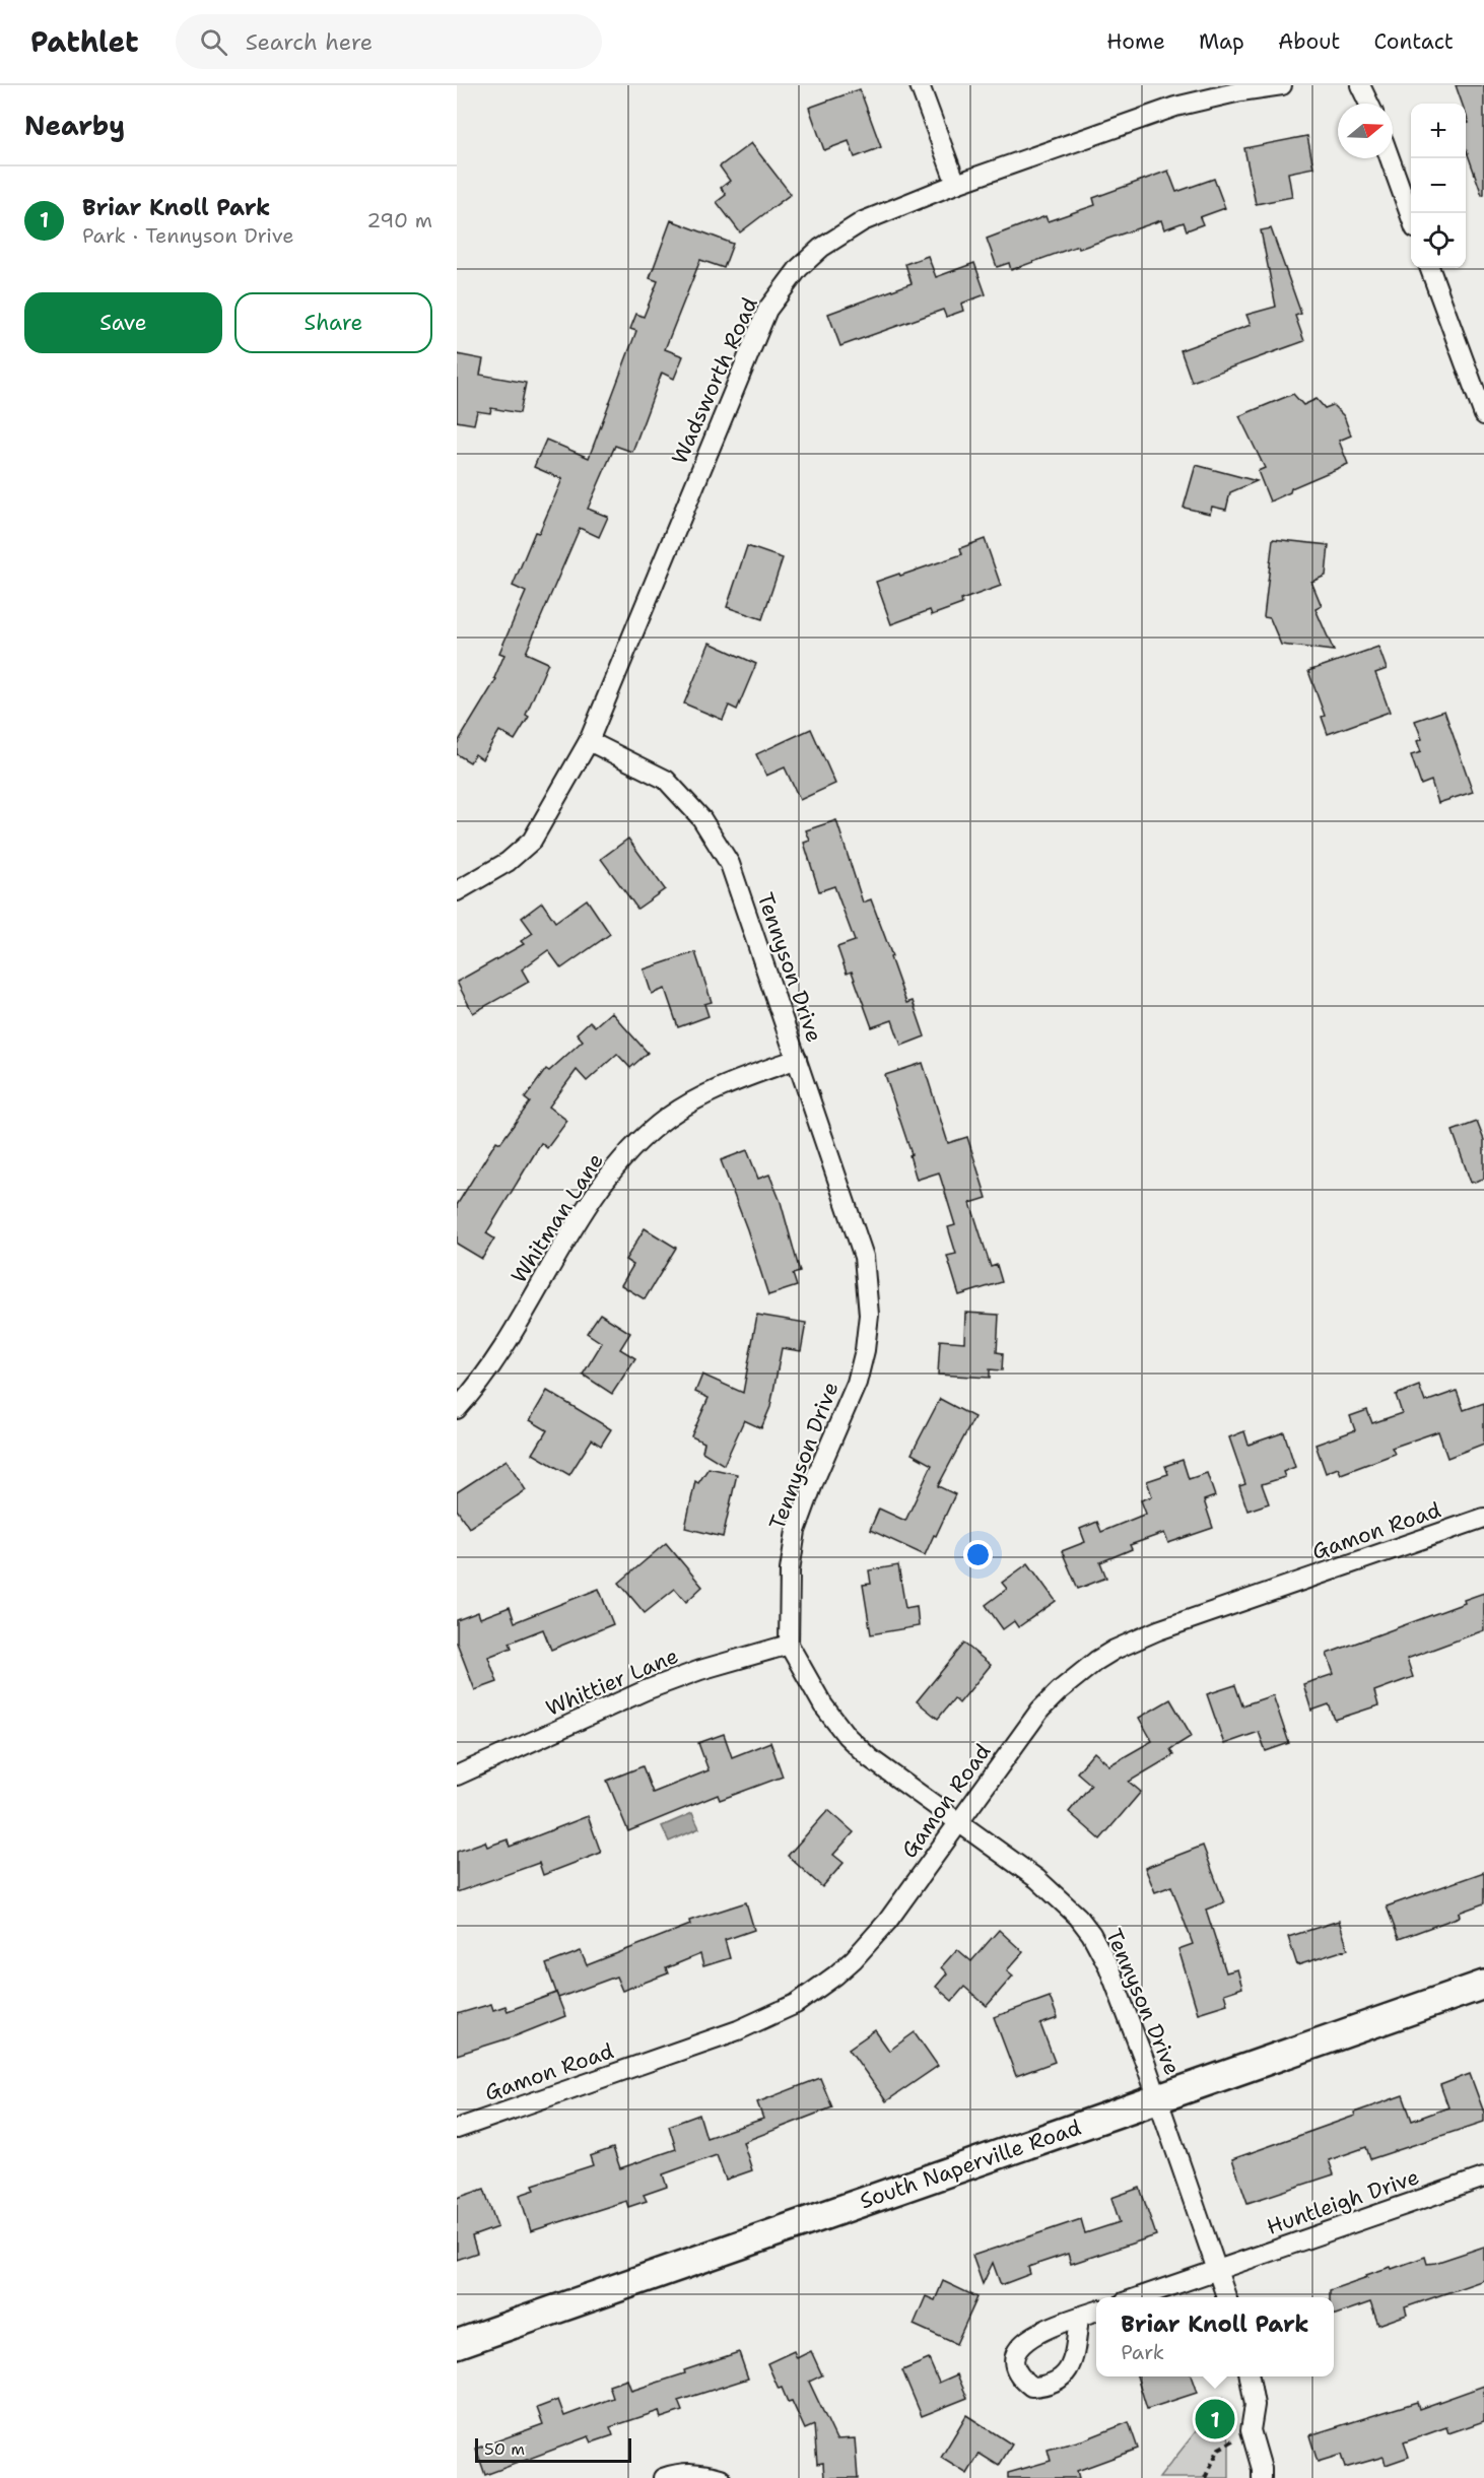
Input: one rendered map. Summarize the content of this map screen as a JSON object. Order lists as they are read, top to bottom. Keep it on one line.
{"streets":{"main road":["South Naperville Road"],"street":["Wadsworth Road","Tennyson Drive","Whitman Lane","Gamon Road","Whittier Lane","Huntleigh Drive"]},"crossings":[["Wadsworth Road","Tennyson Drive"],["Tennyson Drive","Whitman Lane"],["Tennyson Drive","Gamon Road"],["Tennyson Drive","Whittier Lane"],["Tennyson Drive","South Naperville Road"],["Tennyson Drive","Huntleigh Drive"]],"scale_bar":"50 m","north":"right","page":{"header":"Pathlet","search":"Search here","nav":["Home","Map","About","Contact"],"heading":"Nearby","map_buttons":["+","−"],"list":[{"mark":"1","name":"Briar Knoll Park","note":"Park · Tennyson Drive","value":"290 m"}],"buttons":["Save","Share"],"popup":["Briar Knoll Park","Park"],"pins":"1","scale":"50 m"}}
